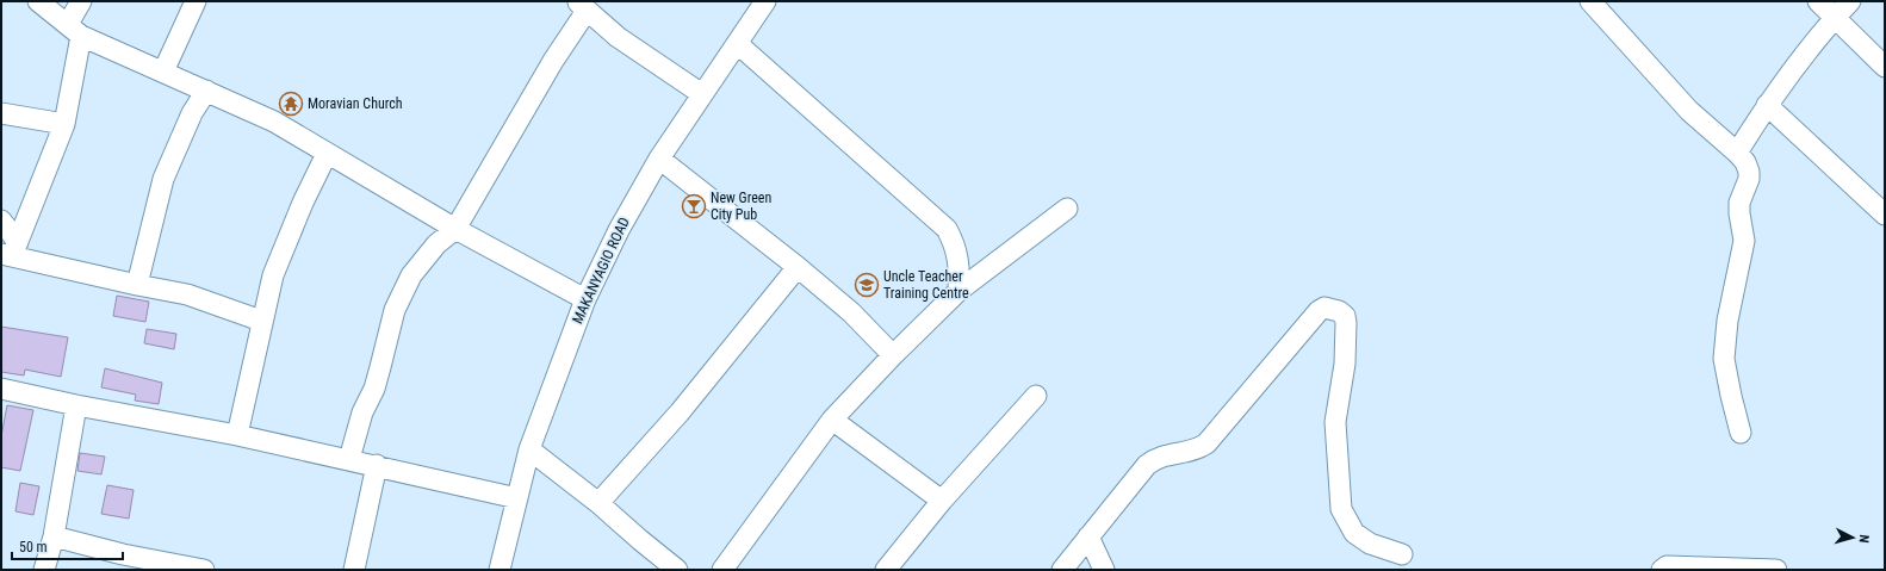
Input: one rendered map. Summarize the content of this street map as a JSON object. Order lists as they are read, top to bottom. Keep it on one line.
{"streets":{"street":["MAKANYAGIO ROAD"]},"places":{"temple":["Moravian Church"],"bar":["New Green City Pub"],"school or university":["Uncle Teacher Training Centre"]},"scale_bar":"50 m","north":"right"}
